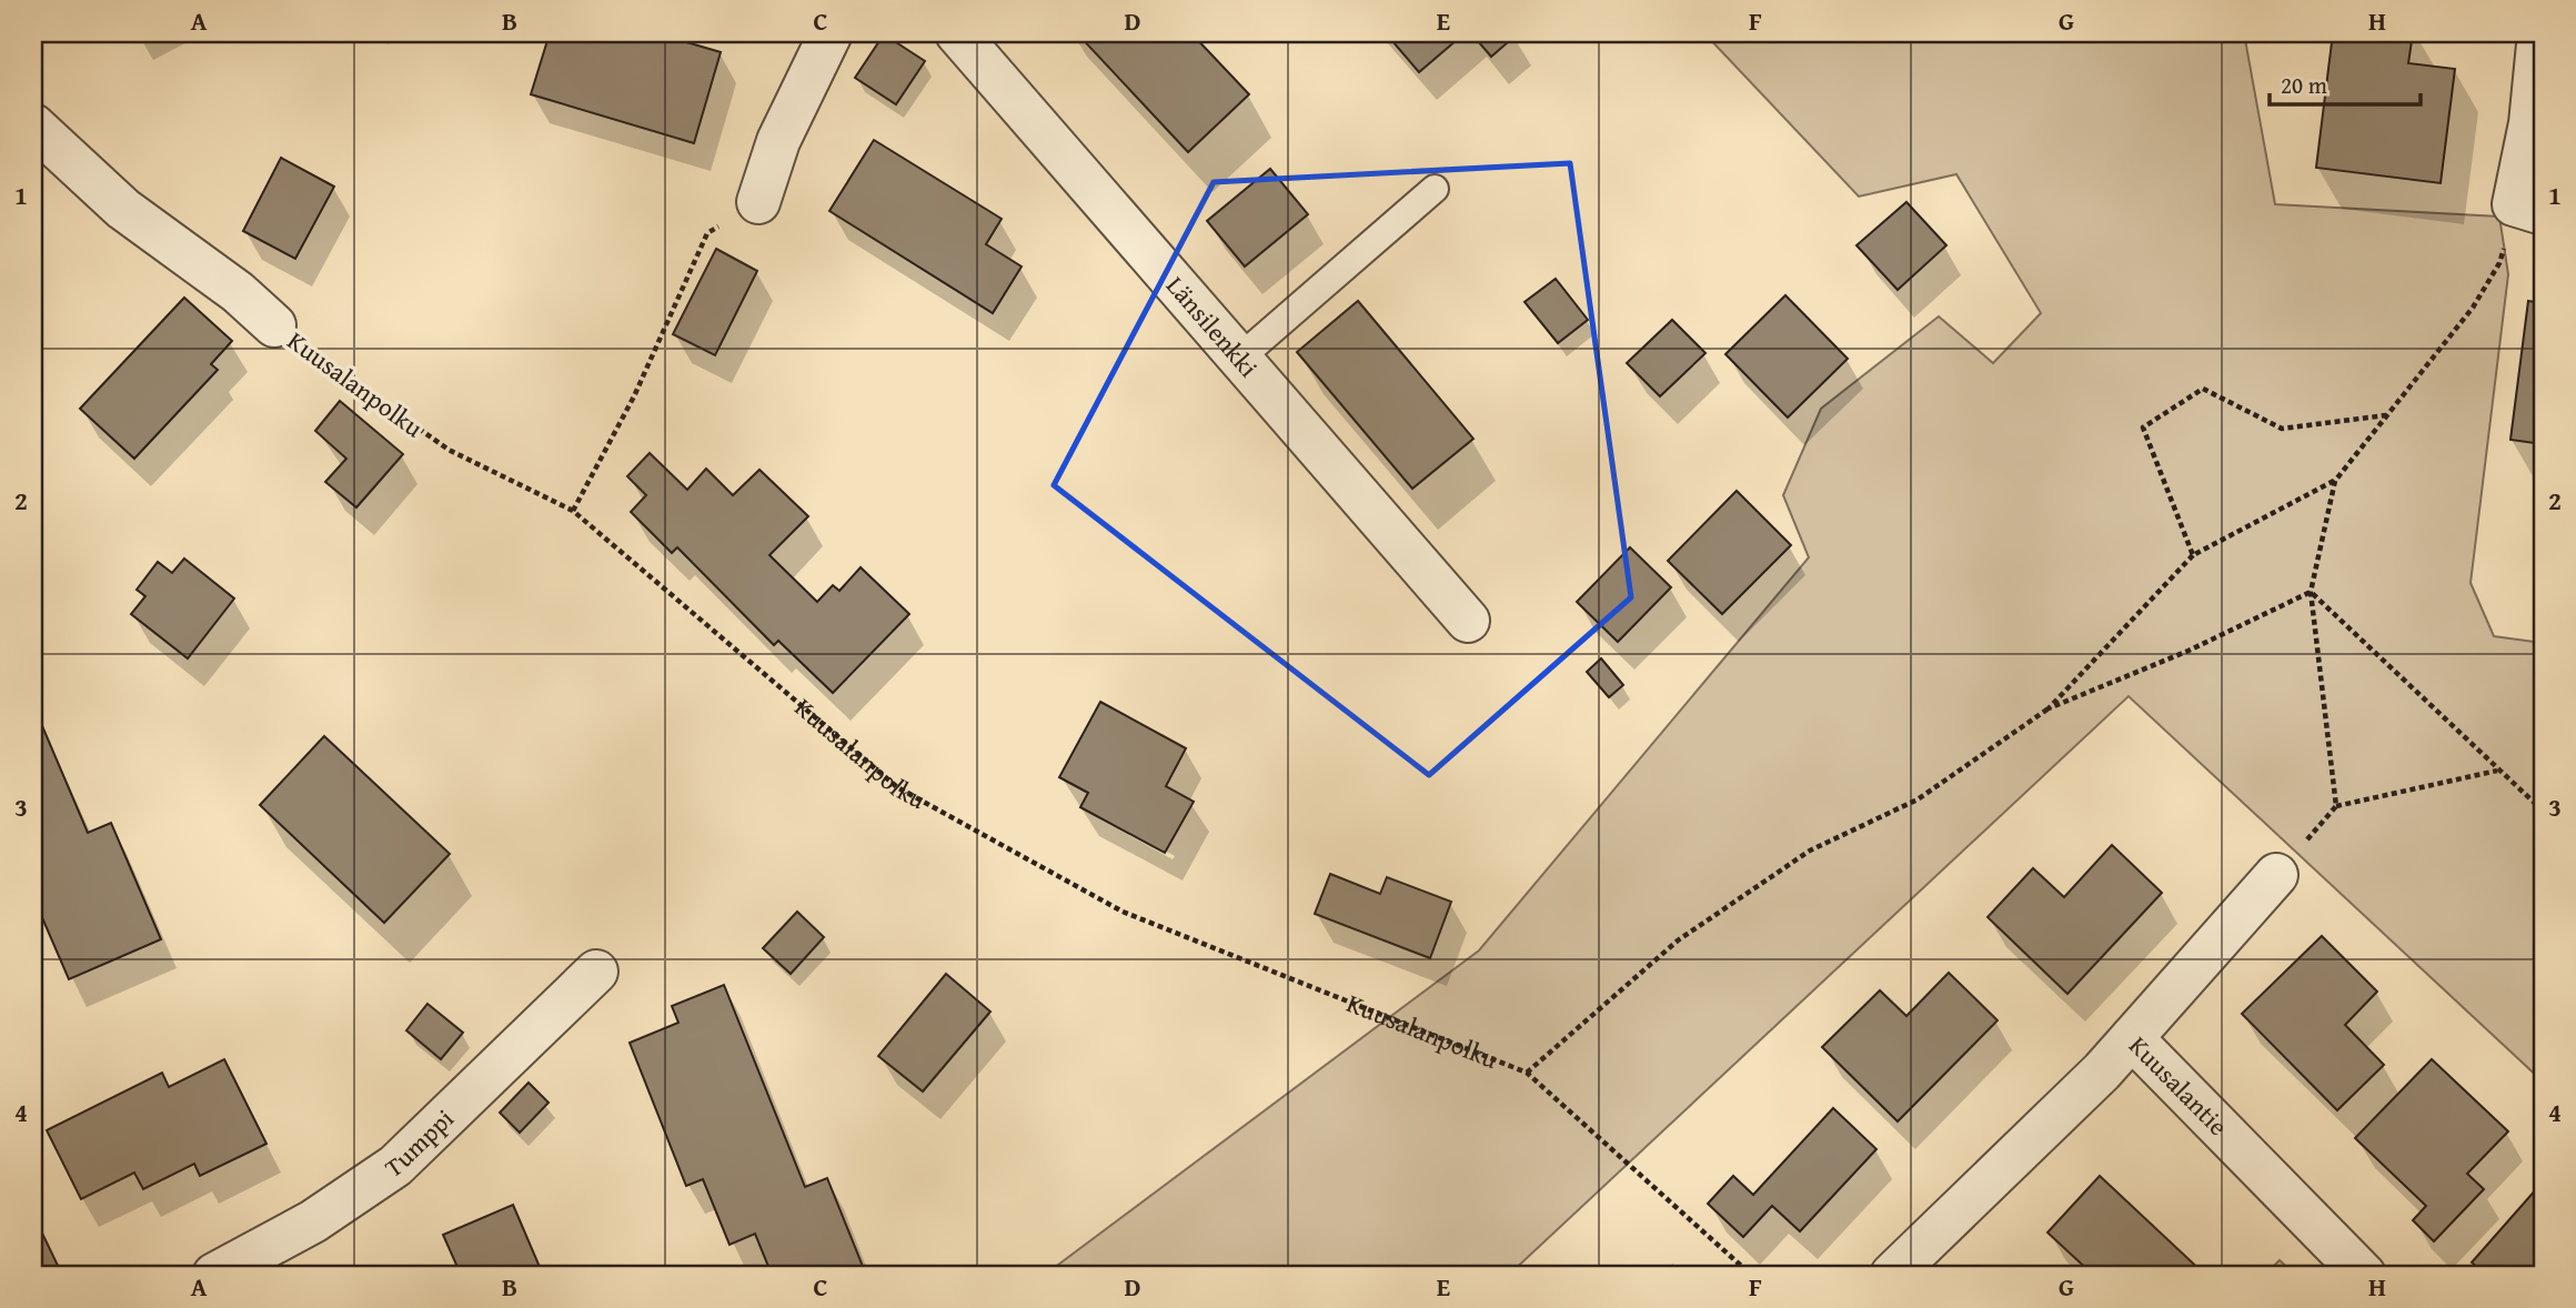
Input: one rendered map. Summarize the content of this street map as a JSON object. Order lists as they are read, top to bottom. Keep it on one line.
{"streets":{"street":["Länsilenkki","Kuusalanpolku","Kuusalantie","Tumppi"]},"scale_bar":"20 m","grid":{"columns":["A","B","C","D","E","F","G","H"],"rows":["1","2","3","4"]}}
